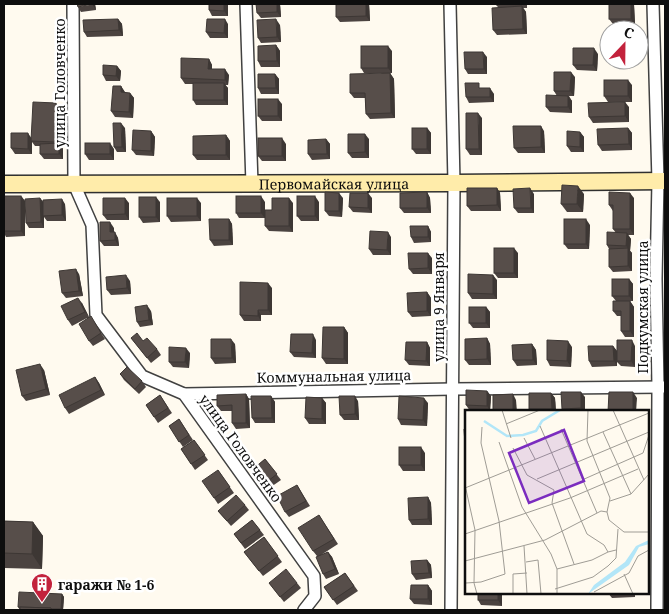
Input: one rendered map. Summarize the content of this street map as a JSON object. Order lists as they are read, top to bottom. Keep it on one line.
{"streets":{"main road":["Первомайская улица"],"street":["улица Головченко","улица 9 Января","Подкумская улица","Коммунальная улица"]},"crossings":[["улица Головченко","Первомайская улица"],["улица Головченко","Коммунальная улица"],["Первомайская улица","улица 9 Января"],["Первомайская улица","Подкумская улица"],["улица 9 Января","Коммунальная улица"],["Подкумская улица","Коммунальная улица"]],"places":{"building":["гаражи № 1-6"]},"north":"top"}
